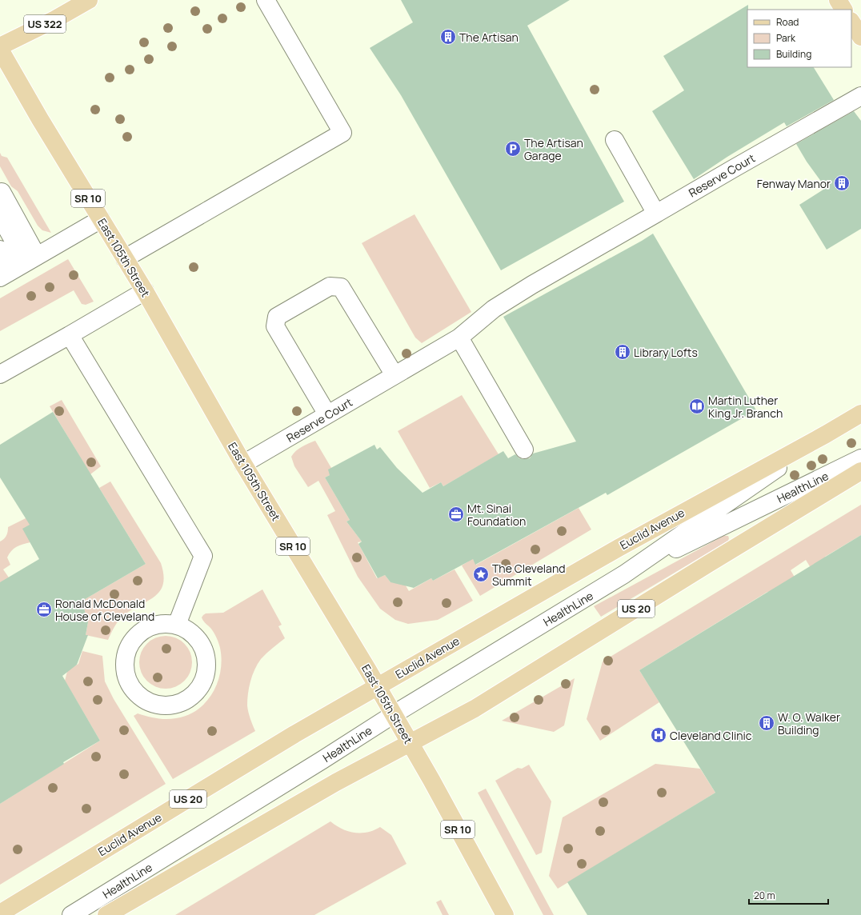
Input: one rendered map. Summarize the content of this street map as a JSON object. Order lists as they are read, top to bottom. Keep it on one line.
{"streets":{"main road":["US 322","SR 10","East 105th Street","Euclid Avenue","US 20"],"lane":["Reserve Court","HealthLine"]},"crossings":[["Reserve Court","East 105th Street"],["East 105th Street","HealthLine"],["East 105th Street","Euclid Avenue"],["East 105th Street","US 20"],["HealthLine","Euclid Avenue"]],"places":{"building":["The Artisan","Fenway Manor","Library Lofts","W. O. Walker Building"],"parking":["The Artisan Garage"],"library":["Martin Luther King Jr. Branch"],"office":["Mt. Sinai Foundation","Ronald McDonald House of Cleveland"],"place":["The Cleveland Summit"],"hospital":["Cleveland Clinic"]},"legend":["Road","Park","Building"],"scale_bar":"20 m"}
